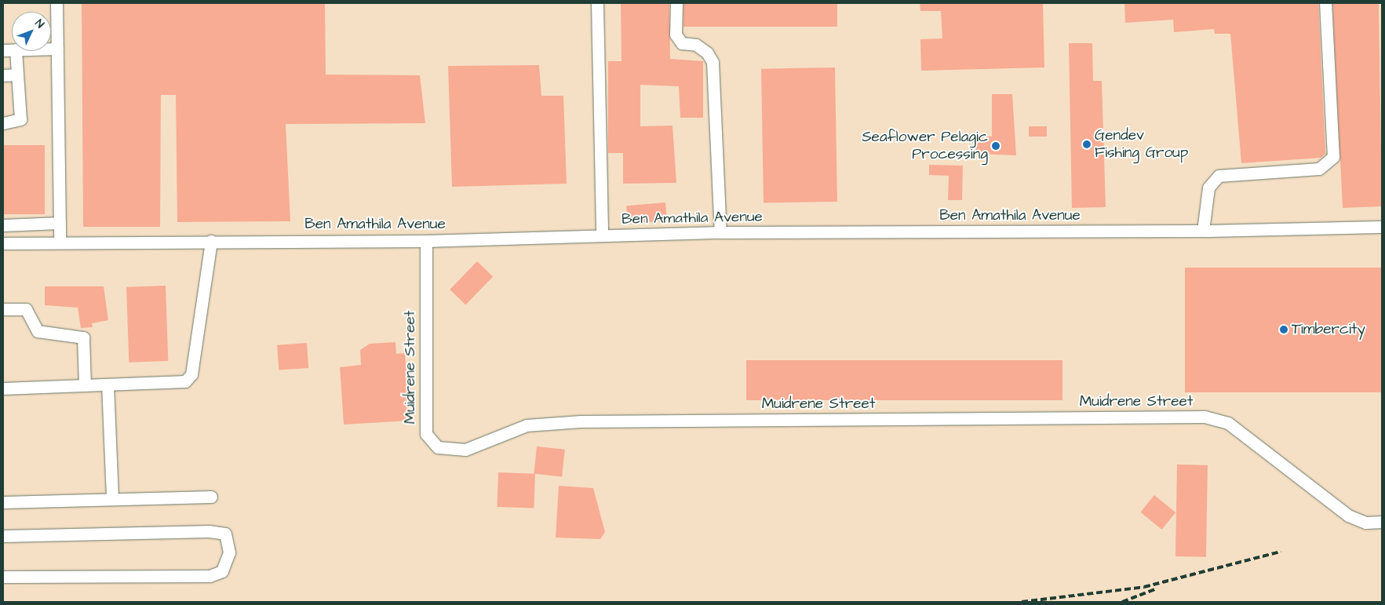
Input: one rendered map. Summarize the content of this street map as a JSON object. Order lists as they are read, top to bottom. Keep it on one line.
{"streets":{"street":["Ben Amathila Avenue","Muidrene Street"]},"crossings":[["Ben Amathila Avenue","Muidrene Street"]],"places":["Gendev Fishing Group","Seaflower Pelagic Processing","Timbercity"],"north":"top right"}
